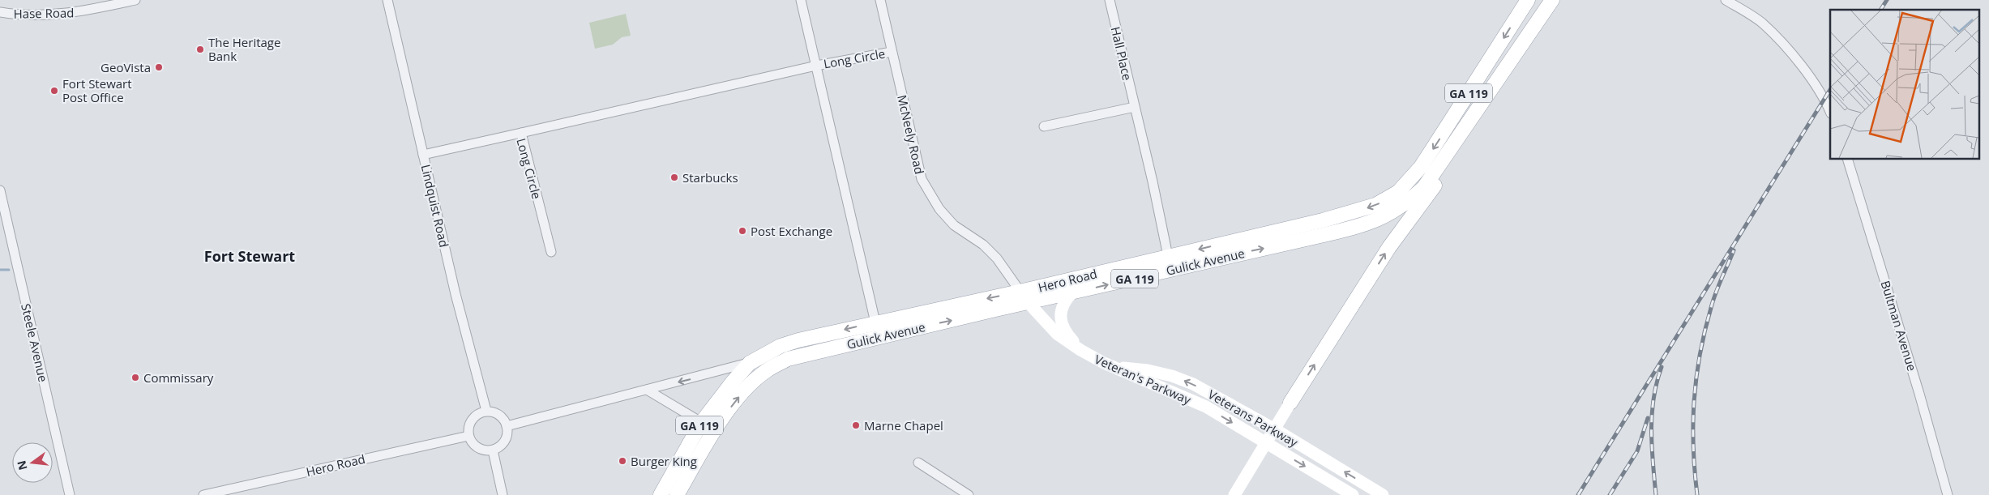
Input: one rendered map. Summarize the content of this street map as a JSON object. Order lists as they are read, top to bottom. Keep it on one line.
{"streets":{"main road":["GA 119","Gulick Avenue","Hero Road","Veteran's Parkway","Veterans Parkway"],"street":["Hase Road","Hall Place","Long Circle","McNeely Road","Lindquist Road","Bultman Avenue","Steele Avenue"]},"crossings":[["Hall Place","Hero Road"],["Long Circle","McNeely Road"],["Long Circle","Lindquist Road"],["GA 119","Hero Road"],["McNeely Road","Gulick Avenue"],["McNeely Road","Hero Road"],["McNeely Road","Veteran's Parkway"],["Lindquist Road","Hero Road"],["Gulick Avenue","Hero Road"],["Gulick Avenue","Veteran's Parkway"],["Hero Road","Veteran's Parkway"],["Veteran's Parkway","Veterans Parkway"]],"one_way":["Gulick Avenue","Hero Road","Veteran's Parkway"],"districts":["Fort Stewart"],"places":["The Heritage Bank","GeoVista","Fort Stewart Post Office","Starbucks","Post Exchange","Commissary","Marne Chapel","Burger King"],"north":"left"}
